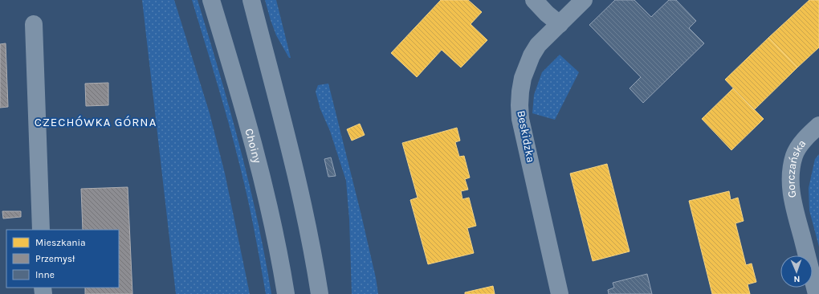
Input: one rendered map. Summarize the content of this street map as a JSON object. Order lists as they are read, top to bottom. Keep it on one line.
{"streets":{"street":["Beskidzka","Choiny","Gorczańska"]},"districts":["CZECHÓWKA GÓRNA"],"legend":["Mieszkania","Przemysł","Inne"],"north":"bottom"}
